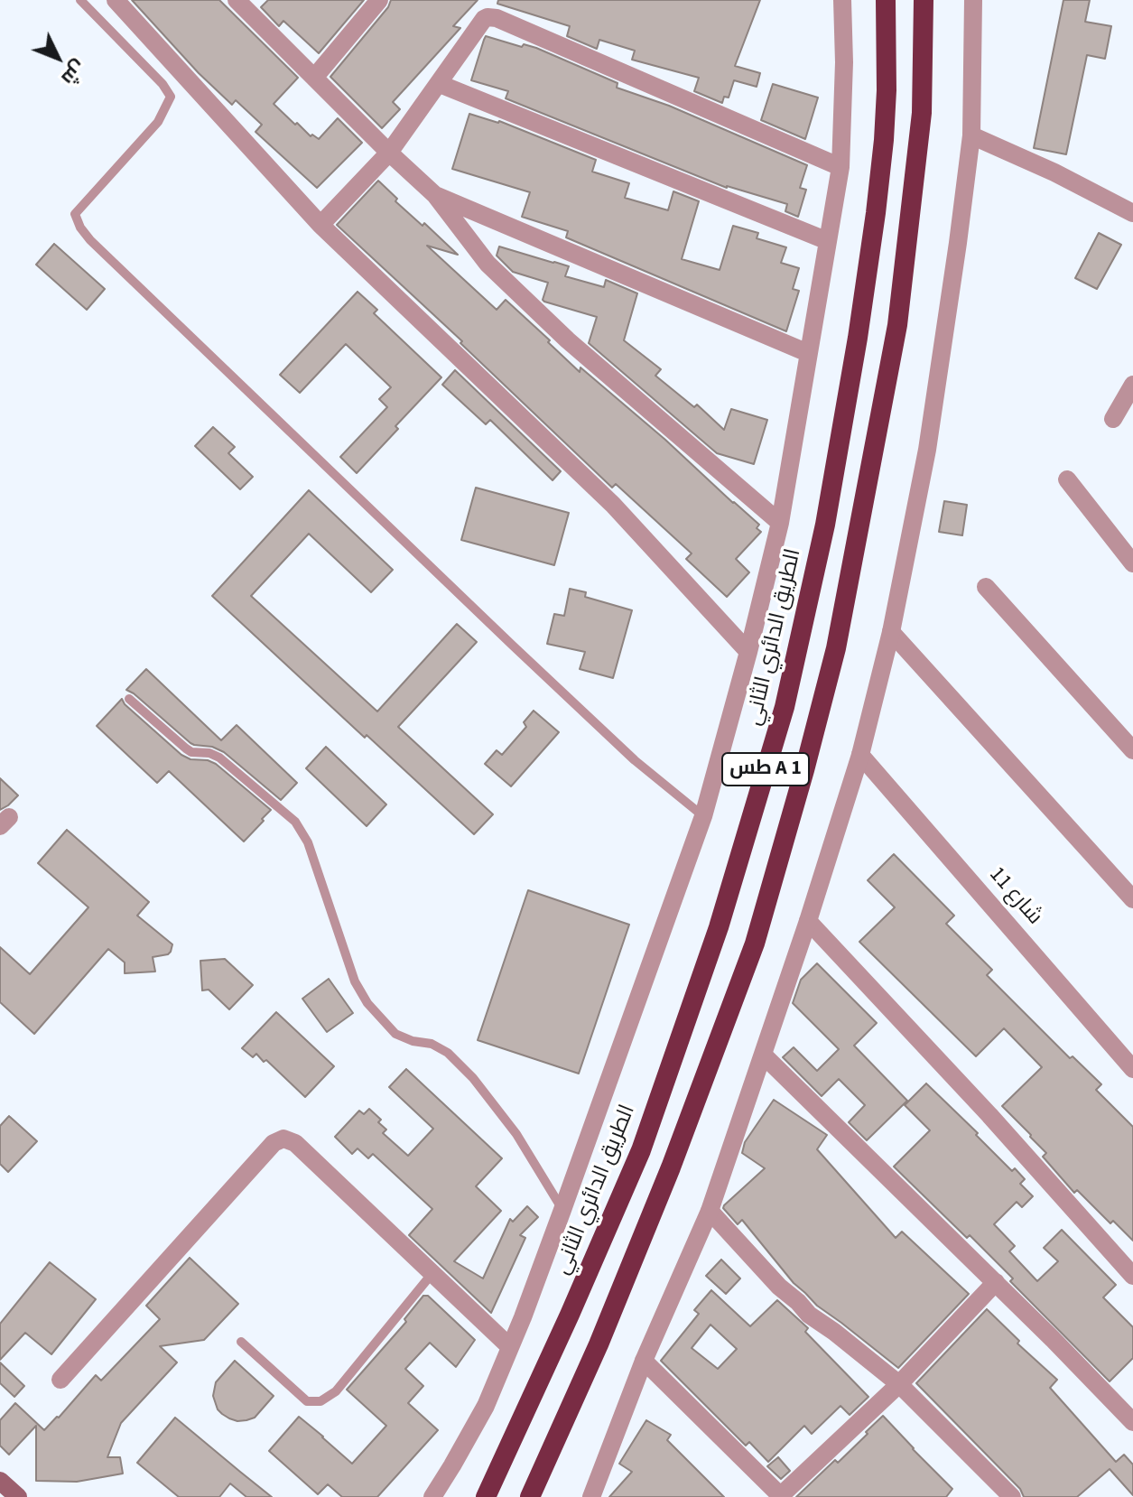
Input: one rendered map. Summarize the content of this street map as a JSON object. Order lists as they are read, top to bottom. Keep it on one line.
{"streets":{"highway":["الطريق الدائري الثاني","طس A 1"],"street":["شارع 11"]},"north":"bottom right"}
